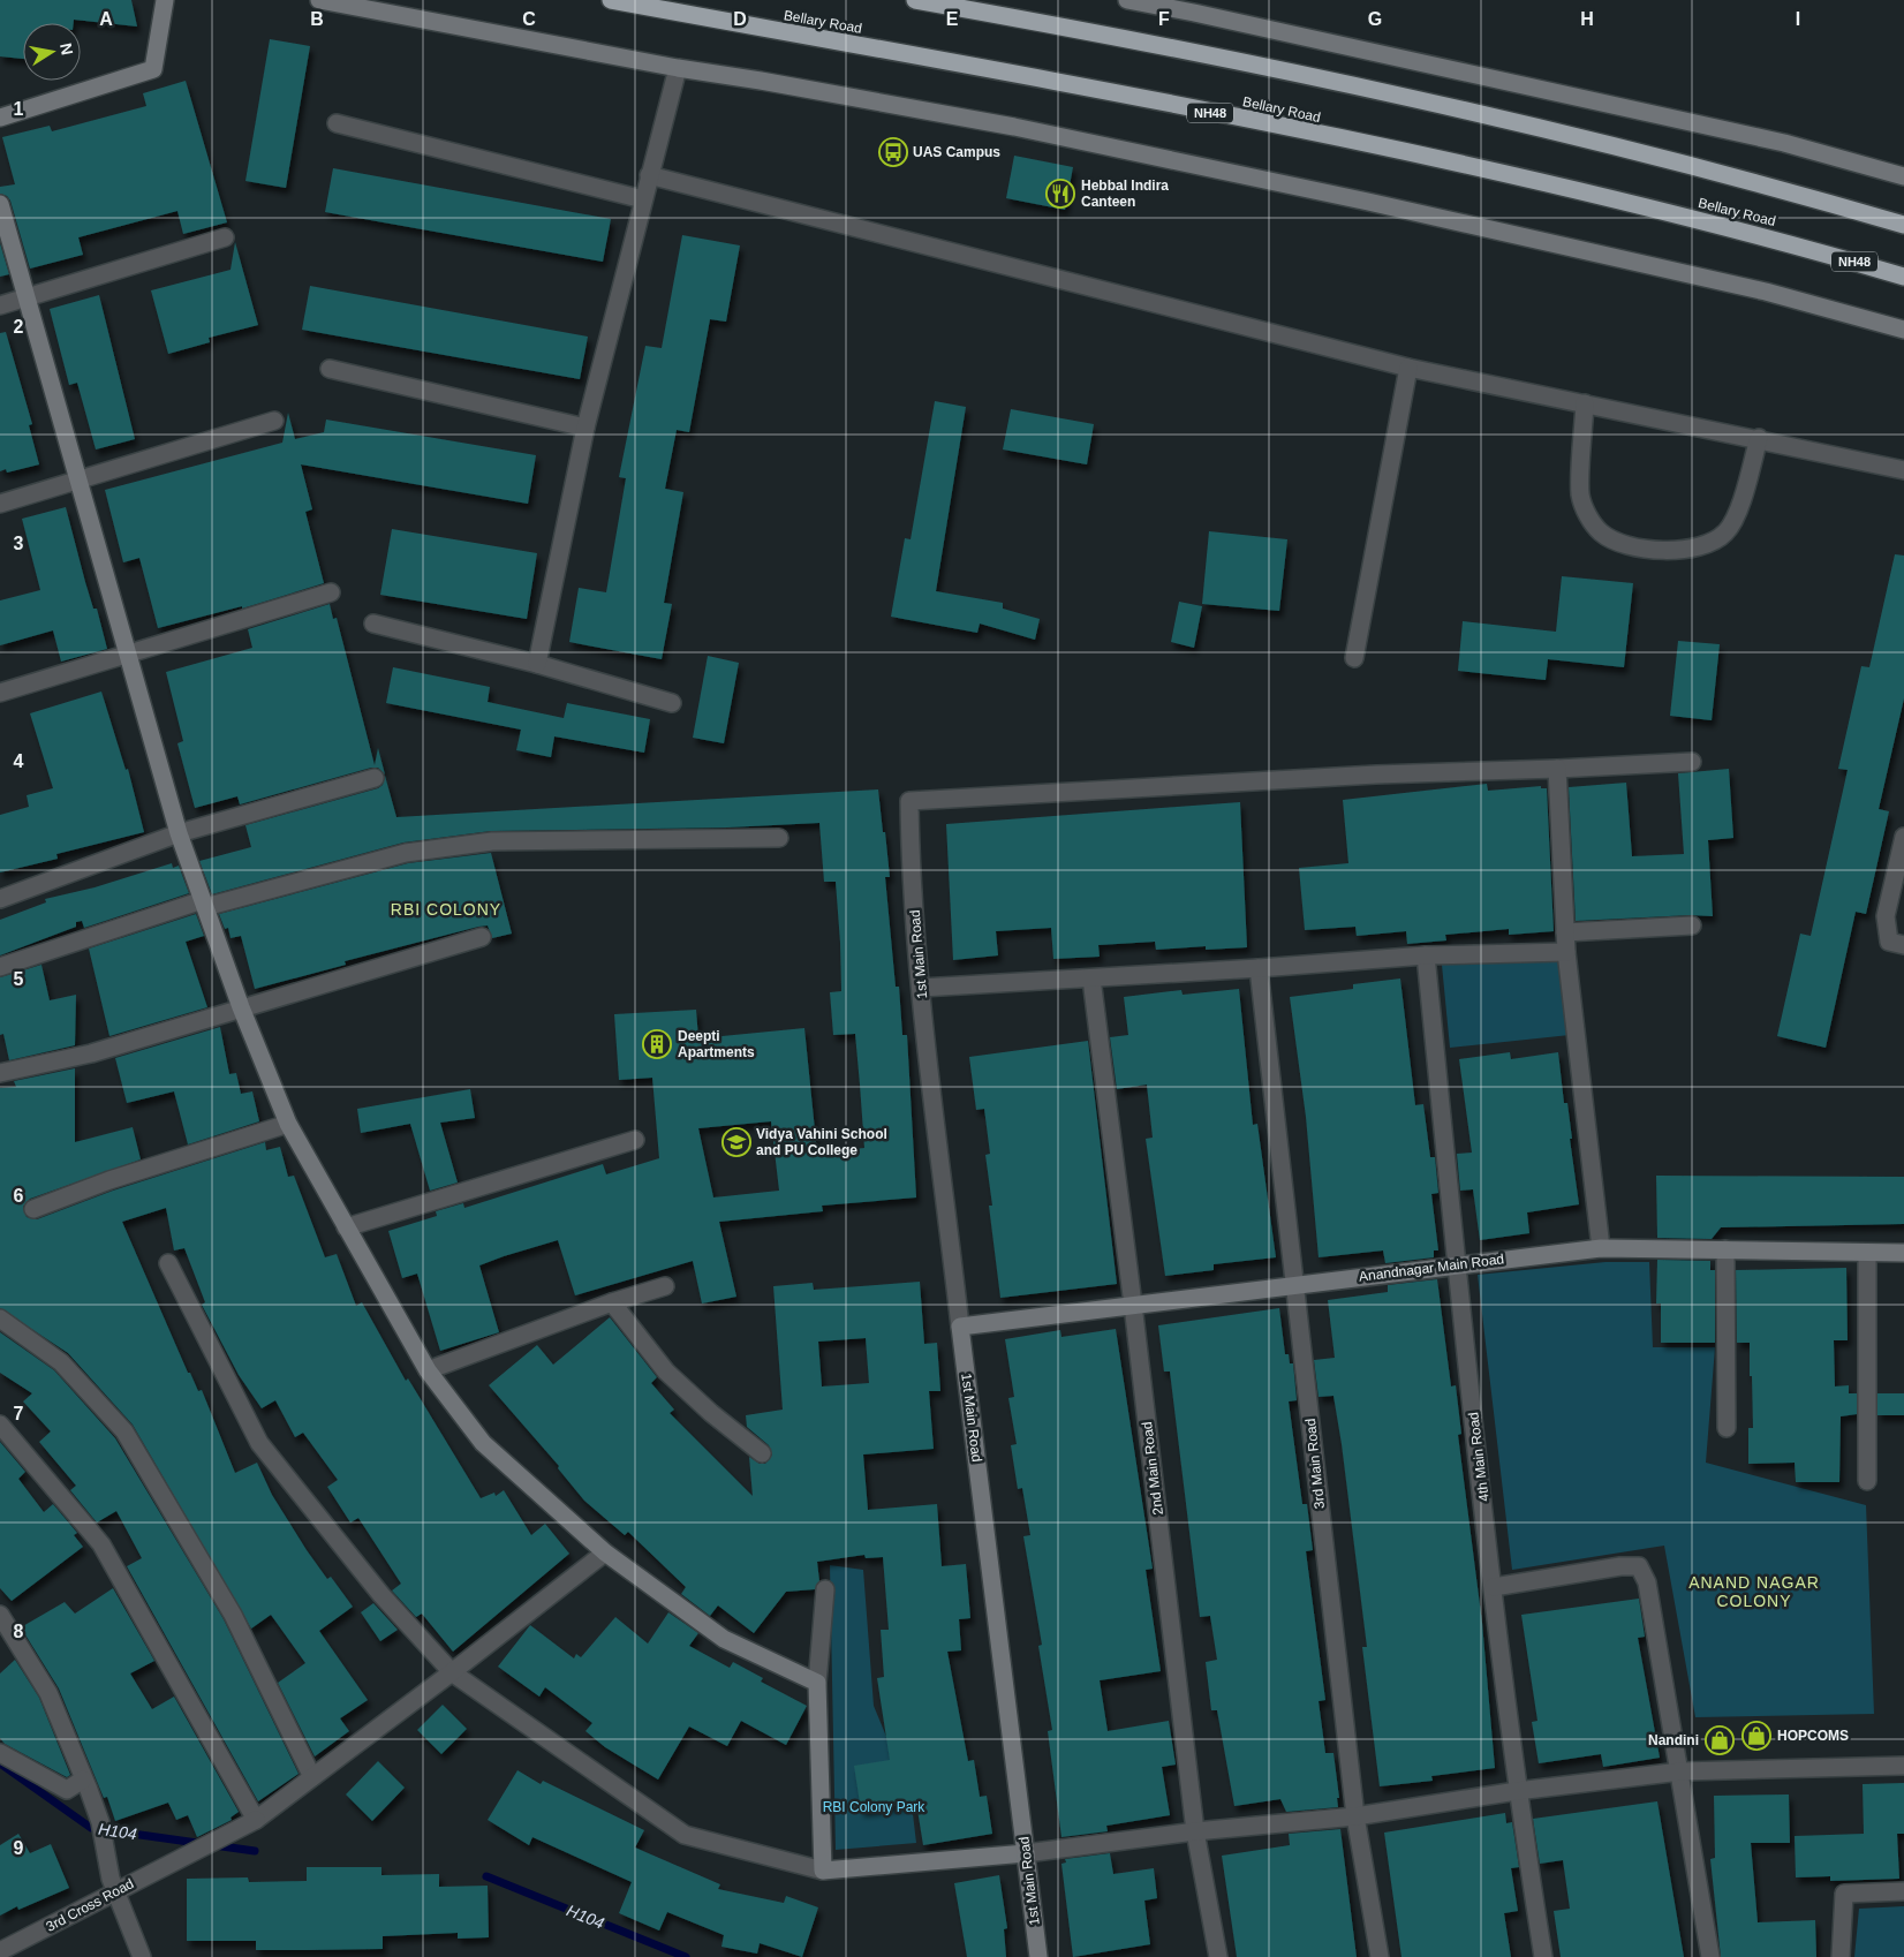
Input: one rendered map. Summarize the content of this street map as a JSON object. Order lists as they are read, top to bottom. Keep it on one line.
{"streets":{"highway":["Bellary Road","NH48"],"street":["1st Main Road","Anandnagar Main Road","4th Main Road","3rd Main Road","2nd Main Road","3rd Cross Road"]},"crossings":[["1st Main Road","Anandnagar Main Road"],["Anandnagar Main Road","4th Main Road"],["Anandnagar Main Road","3rd Main Road"],["Anandnagar Main Road","2nd Main Road"]],"districts":["RBI COLONY","ANAND NAGAR COLONY"],"water":["H104"],"parks":["RBI Colony Park"],"places":{"bus stop":["UAS Campus"],"restaurant":["Hebbal Indira Canteen"],"building":["Deepti Apartments"],"school or university":["Vidya Vahini School and PU College"],"shop":["HOPCOMS","Nandini"]},"north":"right","grid":{"columns":["A","B","C","D","E","F","G","H","I"],"rows":["1","2","3","4","5","6","7","8","9"]}}
